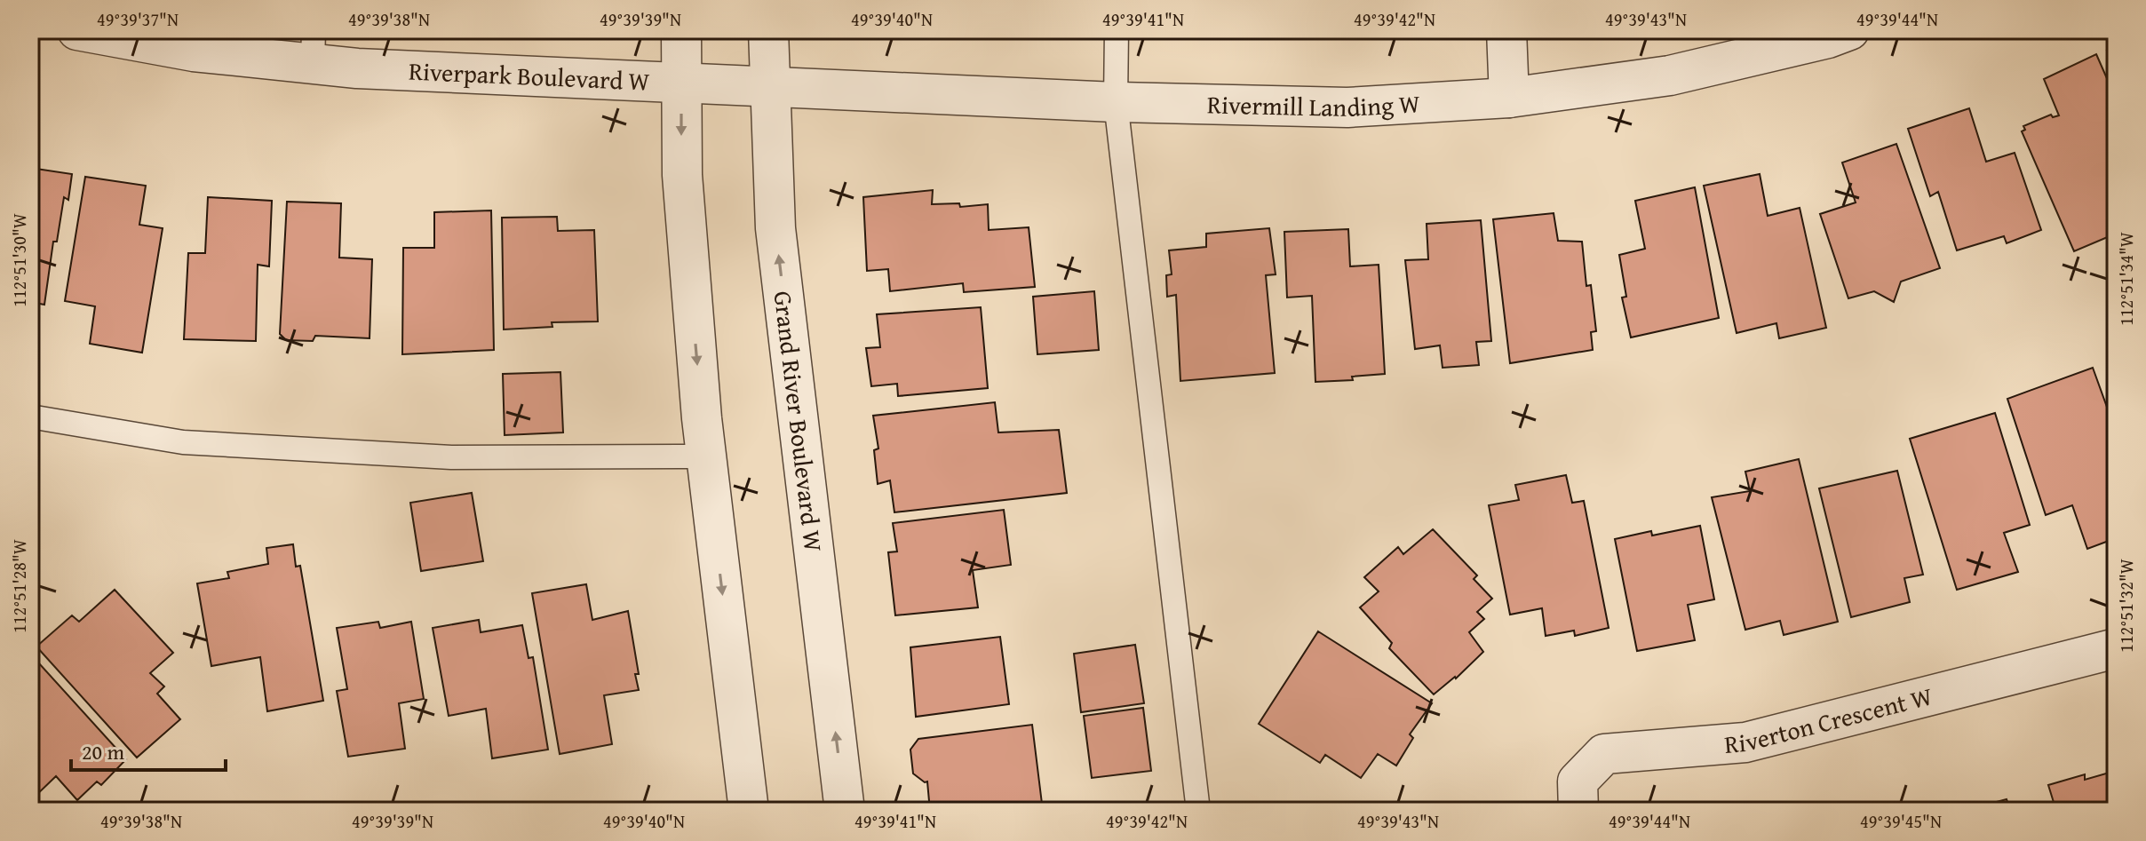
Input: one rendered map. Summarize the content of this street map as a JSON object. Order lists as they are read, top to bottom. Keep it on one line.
{"streets":{"street":["Riverpark Boulevard W","Rivermill Landing W","Grand River Boulevard W","Riverton Crescent W"]},"crossings":[["Riverpark Boulevard W","Rivermill Landing W"],["Riverpark Boulevard W","Grand River Boulevard W"],["Rivermill Landing W","Grand River Boulevard W"]],"scale_bar":"20 m","coordinates":["49°39'37\"N","49°39'38\"N","49°39'39\"N","49°39'40\"N","49°39'41\"N","49°39'42\"N","49°39'43\"N","49°39'44\"N","112°51'30\"W","112°51'34\"W","112°51'28\"W","112°51'32\"W","49°39'45\"N"]}
